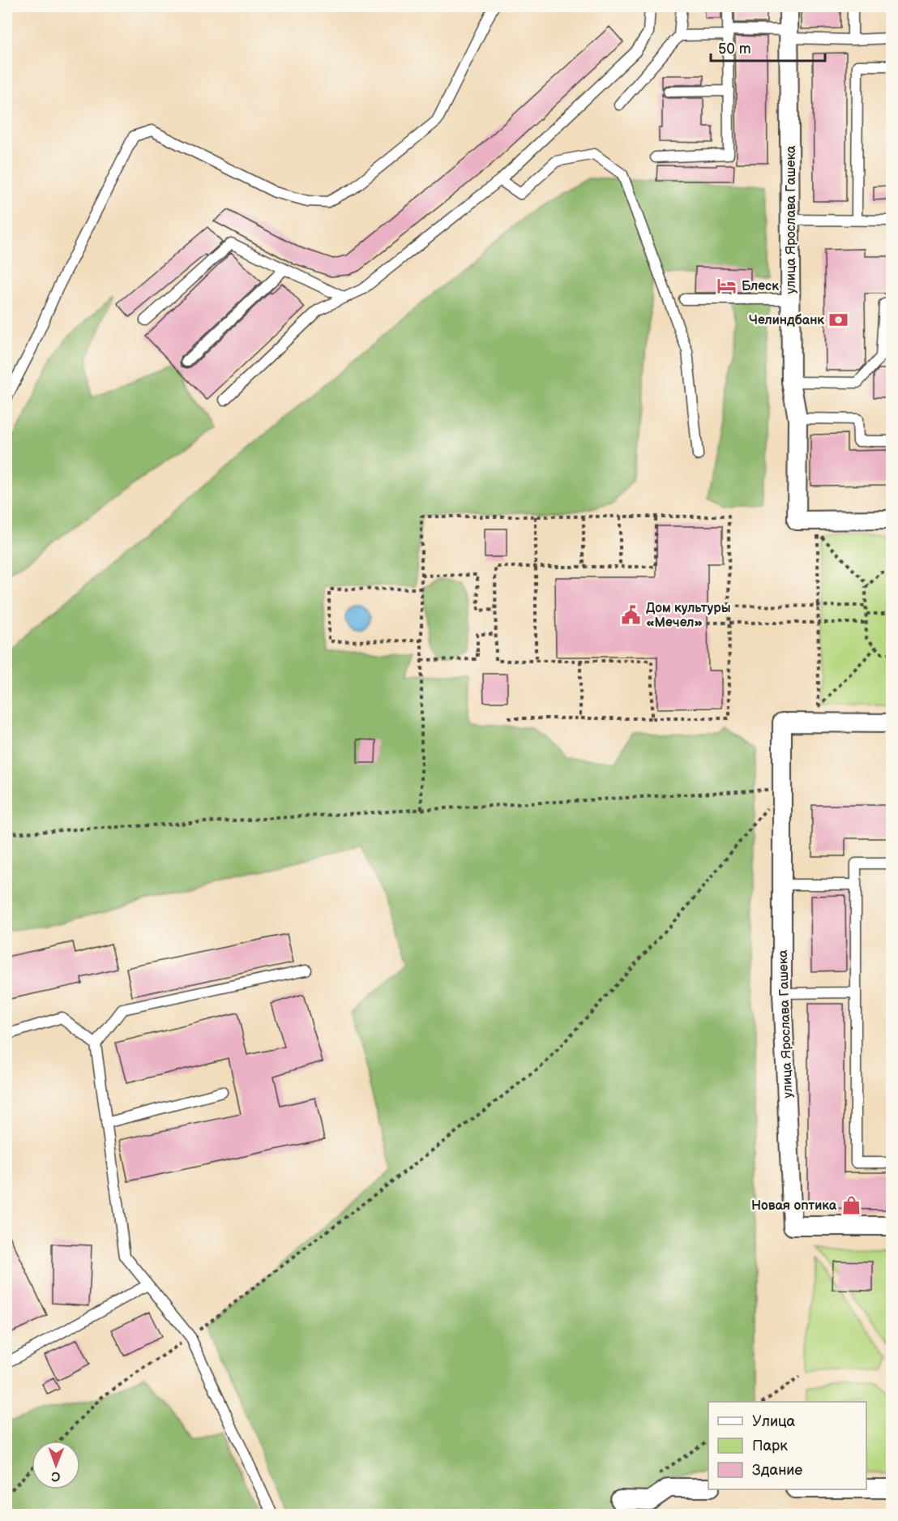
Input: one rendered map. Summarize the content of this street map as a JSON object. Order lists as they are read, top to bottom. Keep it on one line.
{"streets":{"street":["улица Ярослава Гашека"]},"places":{"hotel":["Блеск"],"bank":["Челиндбанк"],"public building":["Дом культуры «Мечел»"],"shop":["Новая оптика"]},"legend":["Улица","Парк","Здание"],"scale_bar":"50 m","north":"bottom"}
